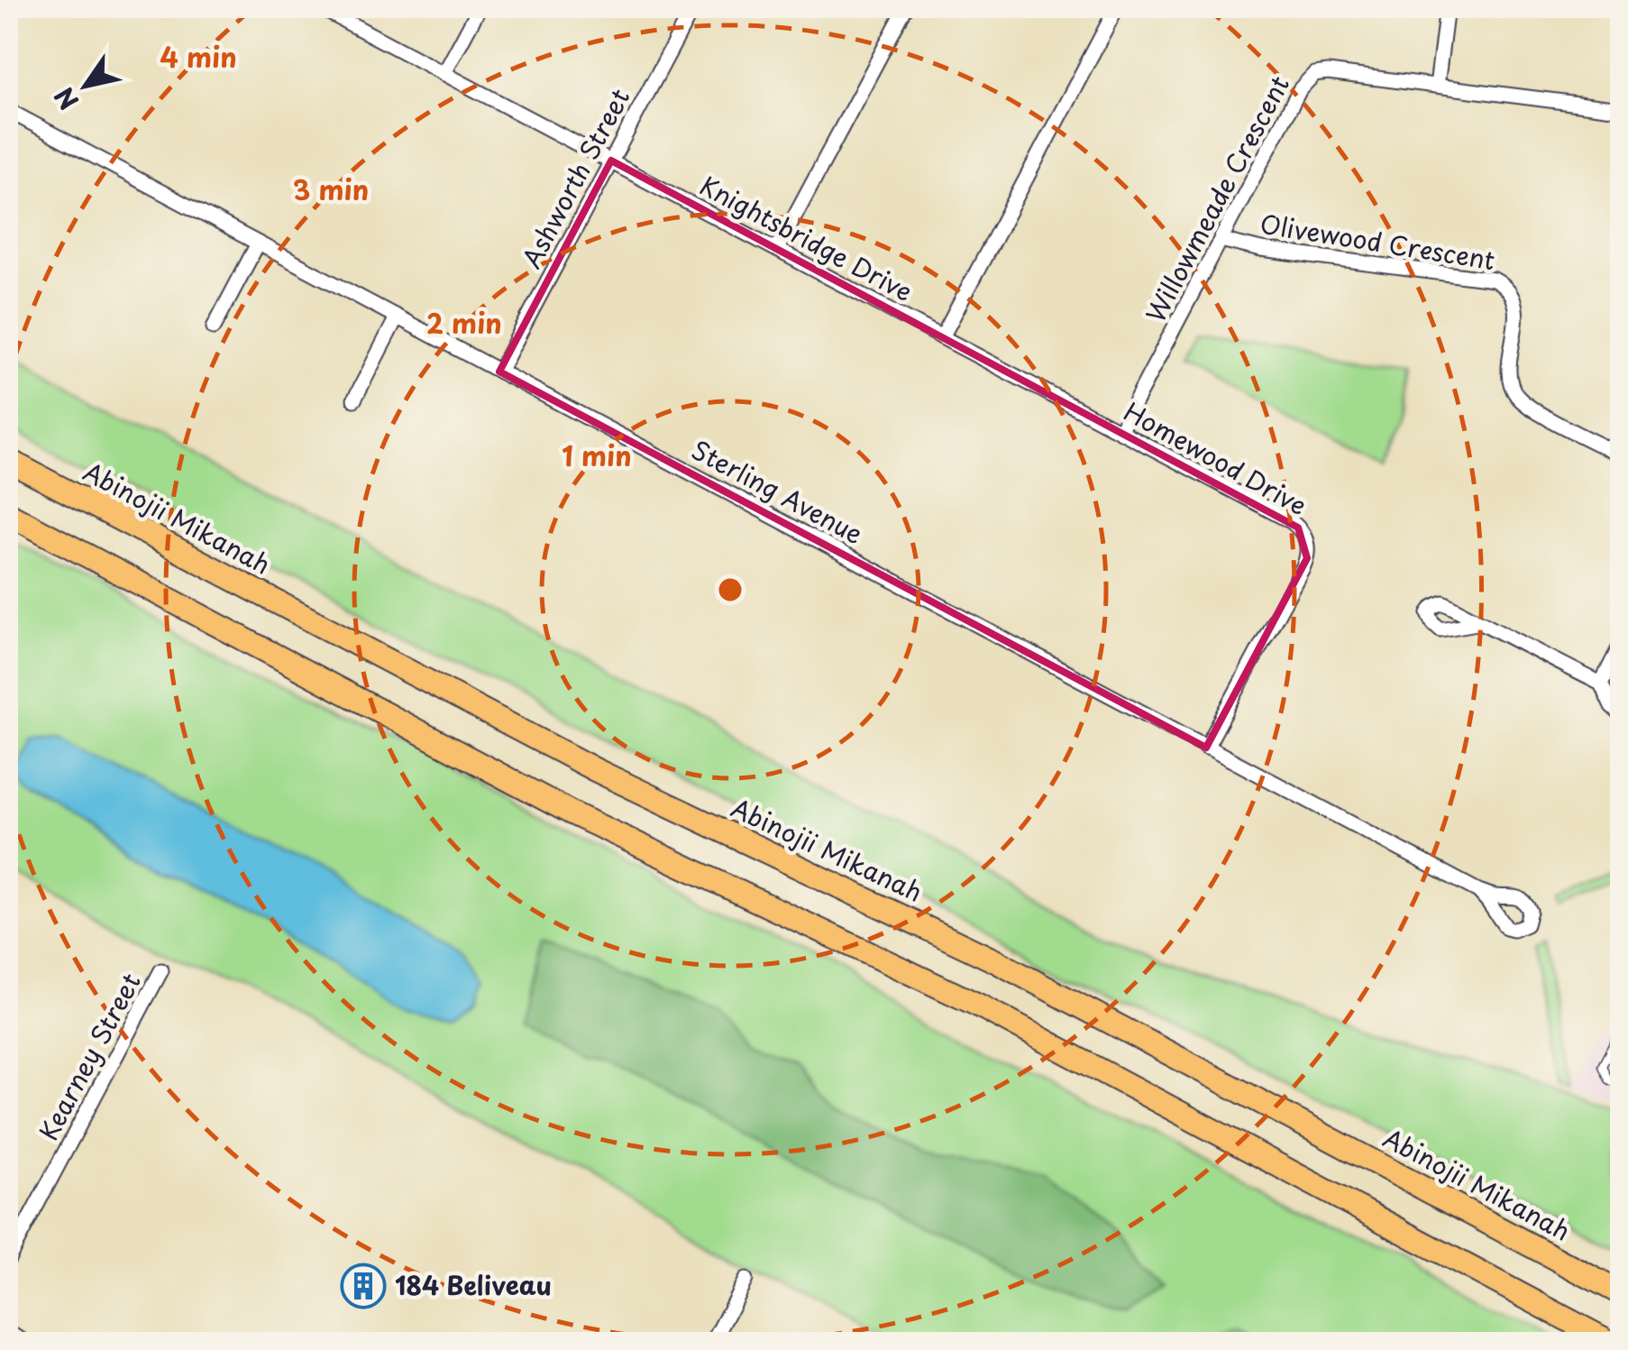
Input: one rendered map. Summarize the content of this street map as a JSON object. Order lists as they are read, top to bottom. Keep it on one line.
{"streets":{"main road":["Abinojii Mikanah"],"street":["Ashworth Street","Willowmeade Crescent","Knightsbridge Drive","Olivewood Crescent","Homewood Drive","Sterling Avenue","Kearney Street"]},"crossings":[["Ashworth Street","Knightsbridge Drive"],["Ashworth Street","Sterling Avenue"],["Willowmeade Crescent","Olivewood Crescent"],["Willowmeade Crescent","Homewood Drive"],["Knightsbridge Drive","Homewood Drive"],["Homewood Drive","Sterling Avenue"]],"places":{"building":["184 Beliveau"]},"north":"bottom left","rings":["4 min","3 min","2 min","1 min"]}
